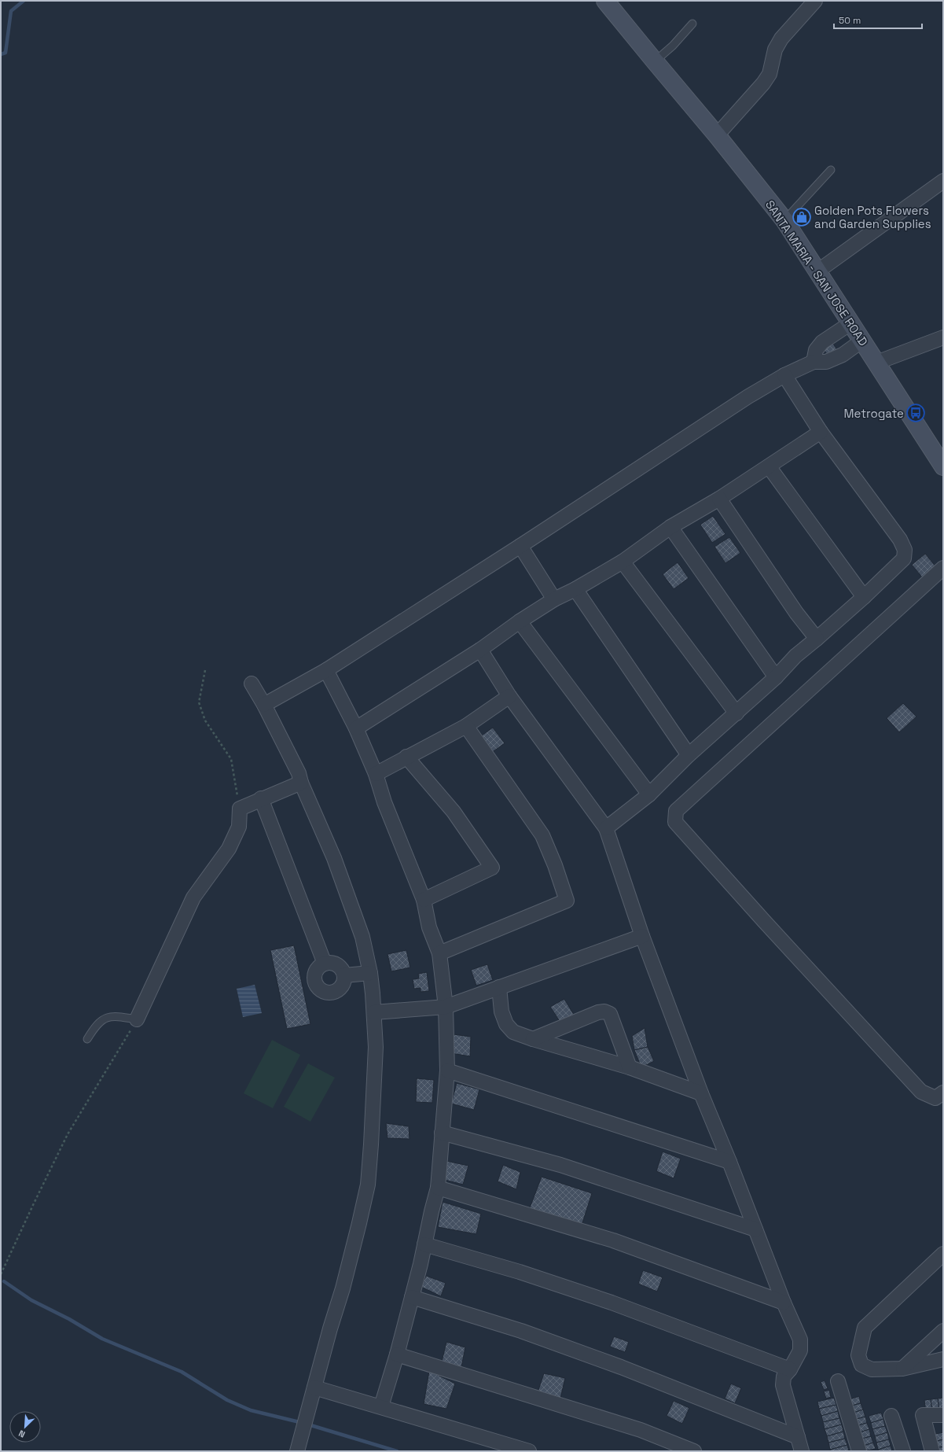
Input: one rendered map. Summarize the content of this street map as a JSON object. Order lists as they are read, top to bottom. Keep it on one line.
{"streets":{"main road":["SANTA MARIA - SAN JOSE ROAD"]},"places":{"shop":["Golden Pots Flowers and Garden Supplies"],"bus stop":["Metrogate"]},"scale_bar":"50 m","north":"bottom left"}
